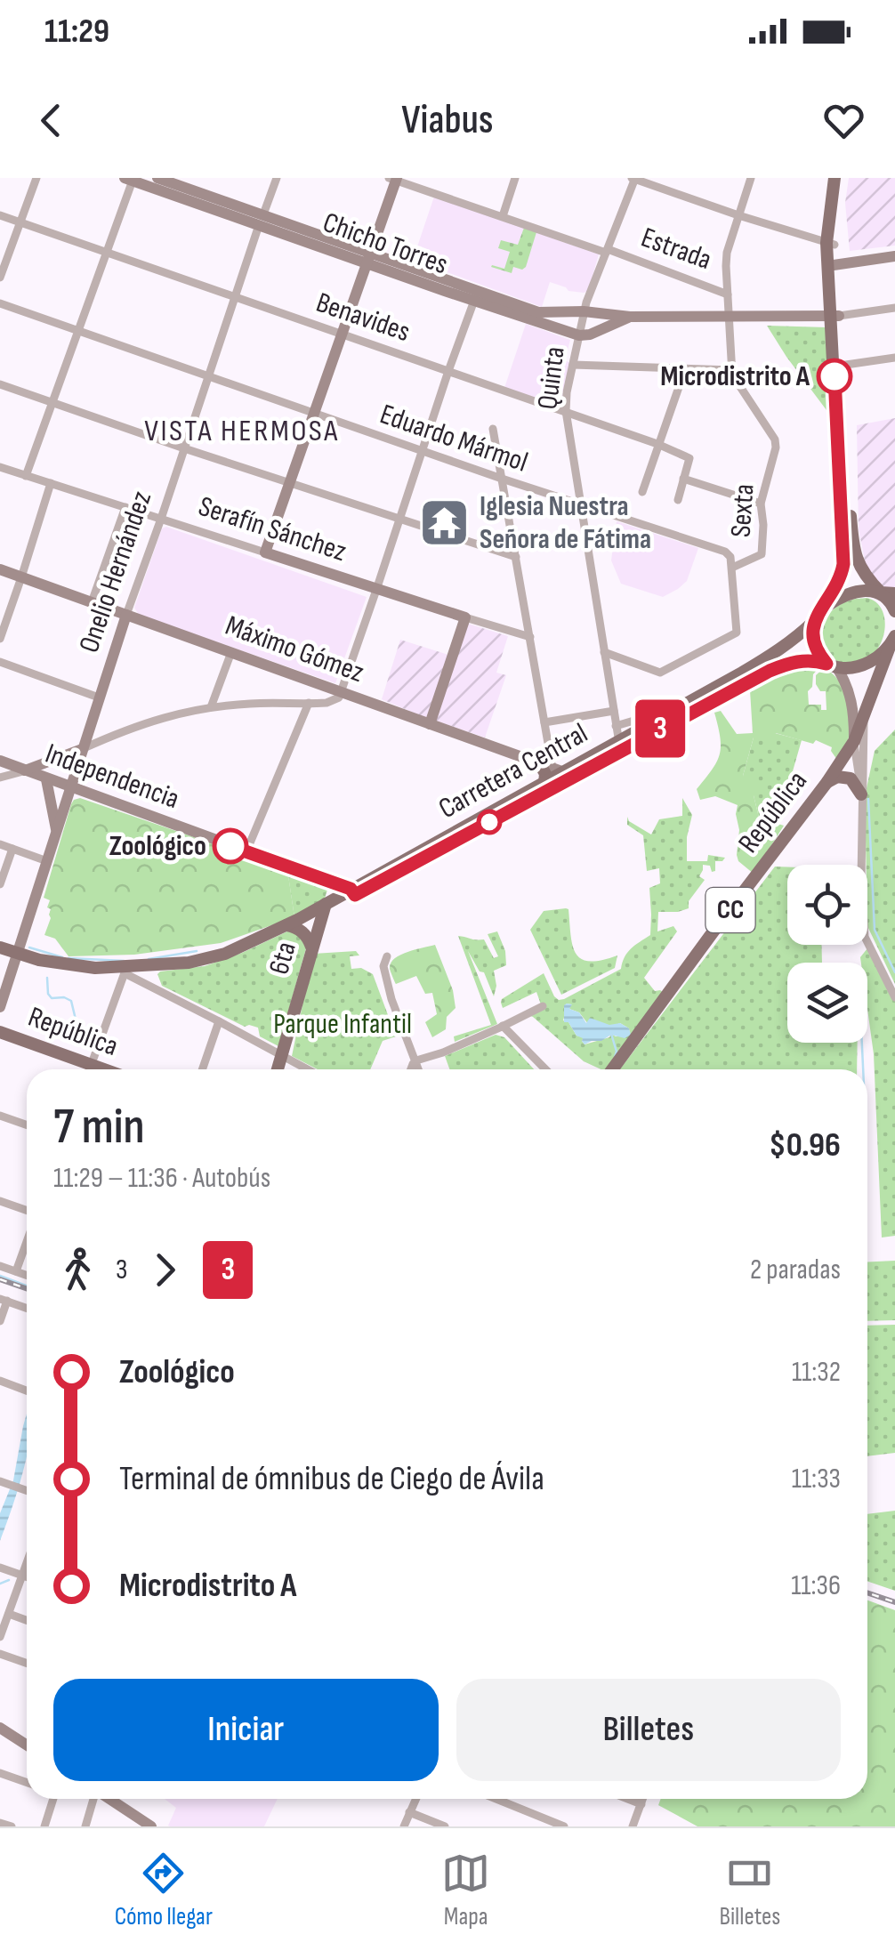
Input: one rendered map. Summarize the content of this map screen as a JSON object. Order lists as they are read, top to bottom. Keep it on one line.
{"streets":{"main road":["Carretera Central","República","CC","6ta"],"street":["Chicho Torres","Estrada","Benavides","Quinta","Eduardo Mármol","Sexta","Serafín Sánchez","Onelio Hernández","Máximo Gómez","Independencia"]},"crossings":[["Chicho Torres","Quinta"],["Chicho Torres","Sexta"],["Chicho Torres","Onelio Hernández"],["Estrada","Quinta"],["Estrada","Sexta"],["Benavides","Quinta"],["Benavides","Onelio Hernández"],["Quinta","Eduardo Mármol"],["Quinta","Sexta"],["Quinta","Carretera Central"],["Eduardo Mármol","Sexta"],["Eduardo Mármol","Onelio Hernández"],["Serafín Sánchez","Onelio Hernández"],["Onelio Hernández","Máximo Gómez"],["Onelio Hernández","Independencia"],["Onelio Hernández","CC"],["Máximo Gómez","Carretera Central"],["Carretera Central","Independencia"],["Carretera Central","CC"],["Carretera Central","6ta"],["República","CC"],["CC","6ta"]],"districts":["VISTA HERMOSA"],"parks":["Parque Infantil"],"places":{"other":["Microdistrito A","Zoológico"],"temple":["Iglesia Nuestra Señora de Fátima"]},"lines":["bus line 3"],"page":{"status":"11:29","header":"Viabus","on_map":"3","heading":["7 min","11:29 – 11:36 · Autobús","$0.96"],"legs":["3","3","2 paradas"],"list":[{"name":"Zoológico","value":"11:32"},{"name":"Terminal de ómnibus de Ciego de Ávila","value":"11:33"},{"name":"Microdistrito A","value":"11:36"}],"buttons":["Iniciar","Billetes"],"tabs":["Cómo llegar","Mapa","Billetes"]}}
